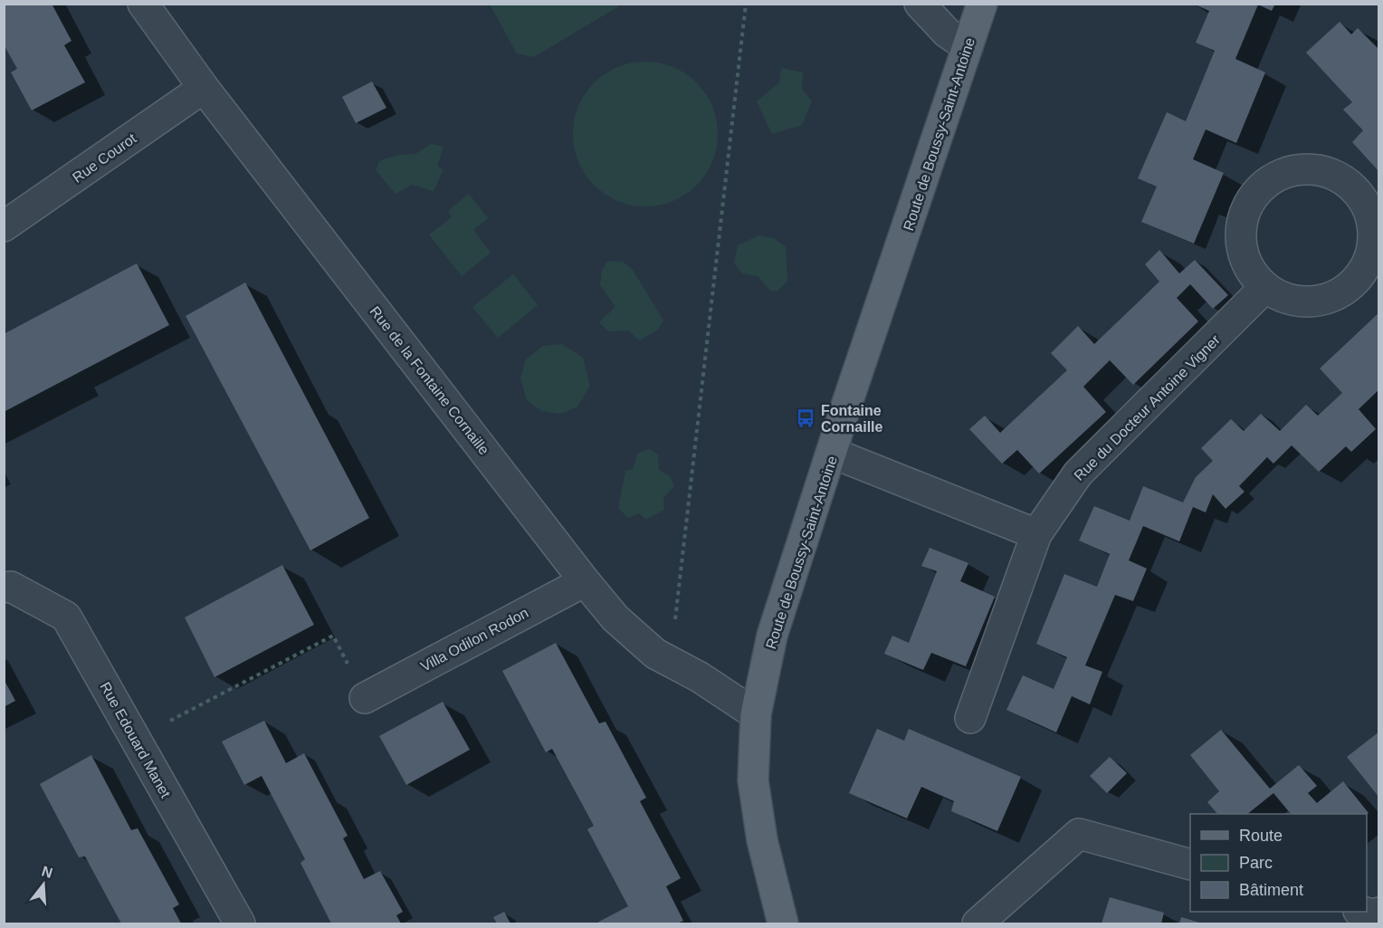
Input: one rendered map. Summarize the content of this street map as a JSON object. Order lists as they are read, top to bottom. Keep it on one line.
{"streets":{"main road":["Route de Boussy-Saint-Antoine"],"street":["Rue Courot","Rue de la Fontaine Cornaille","Rue du Docteur Antoine Vigner","Villa Odilon Rodon","Rue Edouard Manet"]},"crossings":[["Route de Boussy-Saint-Antoine","Rue de la Fontaine Cornaille"],["Rue Courot","Rue de la Fontaine Cornaille"],["Rue de la Fontaine Cornaille","Villa Odilon Rodon"]],"places":{"bus stop":["Fontaine Cornaille"]},"legend":["Route","Parc","Bâtiment"],"north":"top"}
